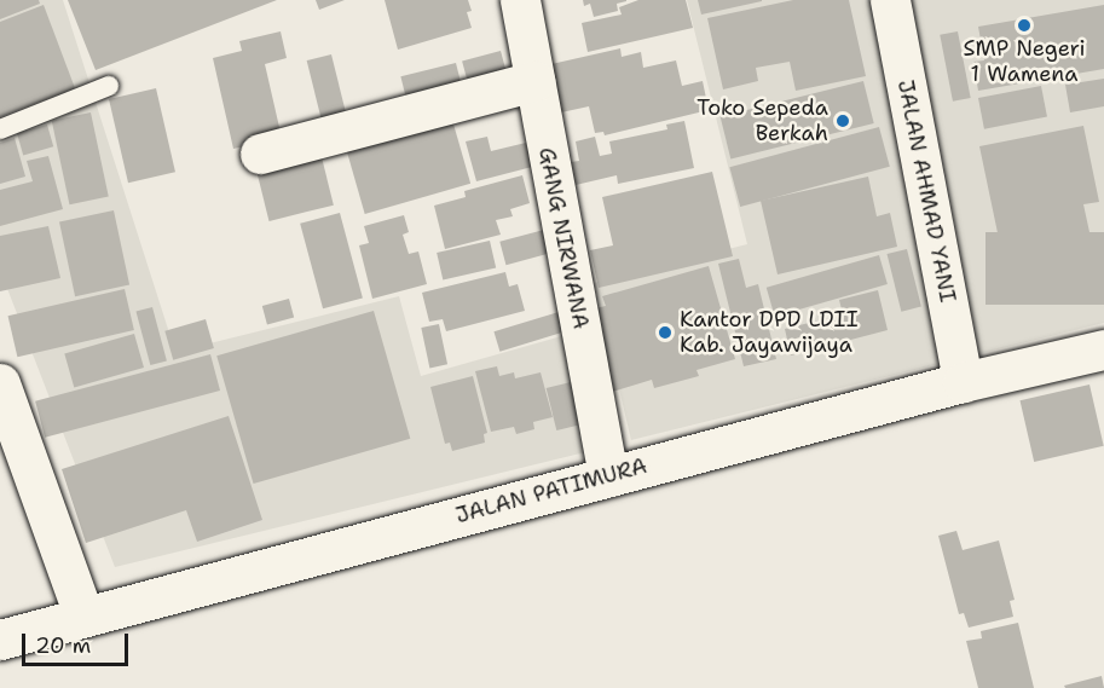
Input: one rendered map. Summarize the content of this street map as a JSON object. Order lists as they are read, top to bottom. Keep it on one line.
{"streets":{"main road":["JALAN AHMAD YANI","GANG NIRWANA","JALAN PATIMURA"]},"crossings":[["JALAN AHMAD YANI","JALAN PATIMURA"],["GANG NIRWANA","JALAN PATIMURA"]],"places":["SMP Negeri 1 Wamena","Toko Sepeda Berkah","Kantor DPD LDII Kab. Jayawijaya"],"scale_bar":"20 m"}
